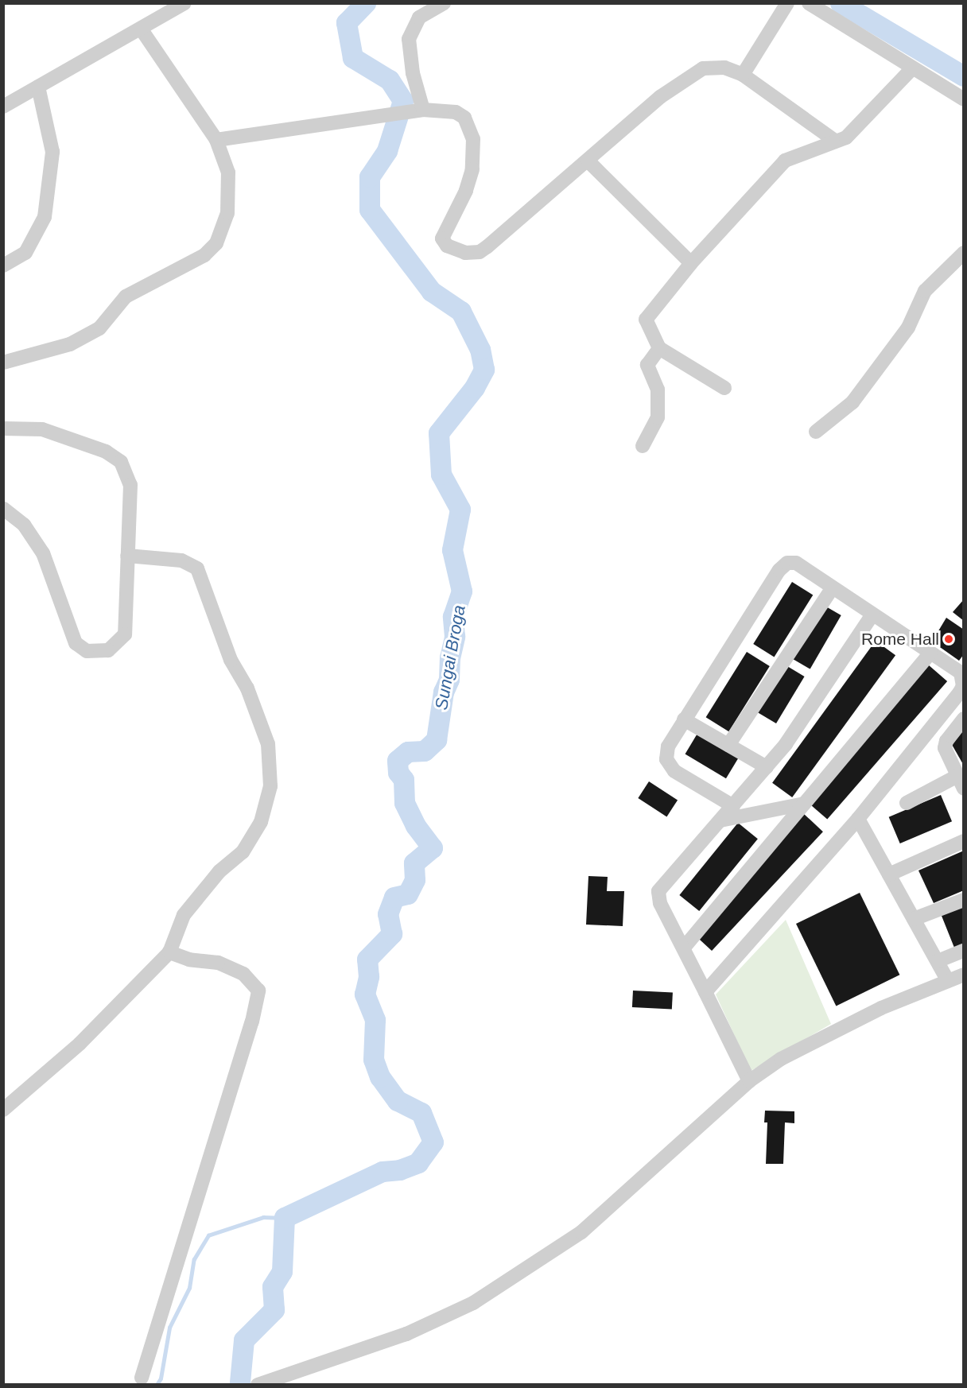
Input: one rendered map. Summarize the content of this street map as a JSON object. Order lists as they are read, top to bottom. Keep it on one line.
{"water":["Sungai Broga"],"places":["Rome Hall"]}
